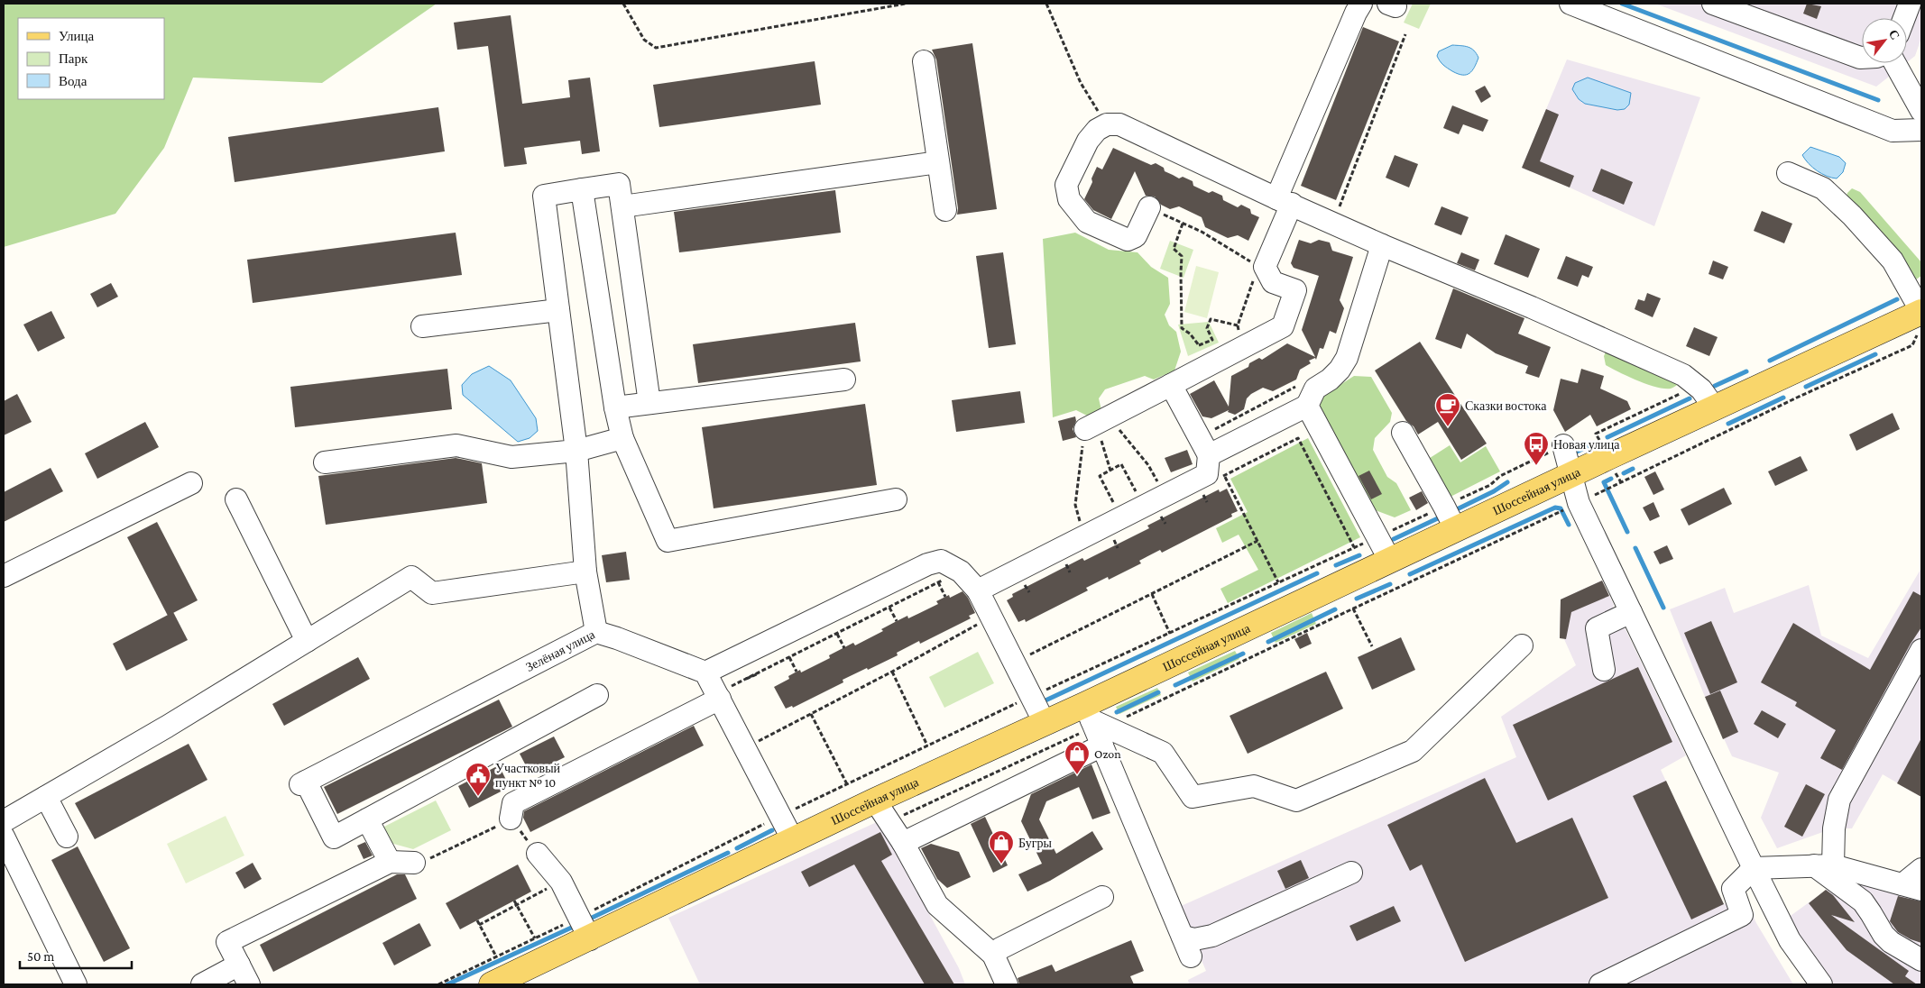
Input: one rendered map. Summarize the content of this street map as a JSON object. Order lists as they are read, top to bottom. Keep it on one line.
{"streets":{"main road":["Шоссейная улица"],"street":["Зелёная улица"]},"places":{"cafe":["Сказки востока"],"bus stop":["Новая улица"],"shop":["Ozon","Бугры"],"public building":["Участковый пункт № 10"]},"legend":["Улица","Парк","Вода"],"scale_bar":"50 m","north":"top right"}
